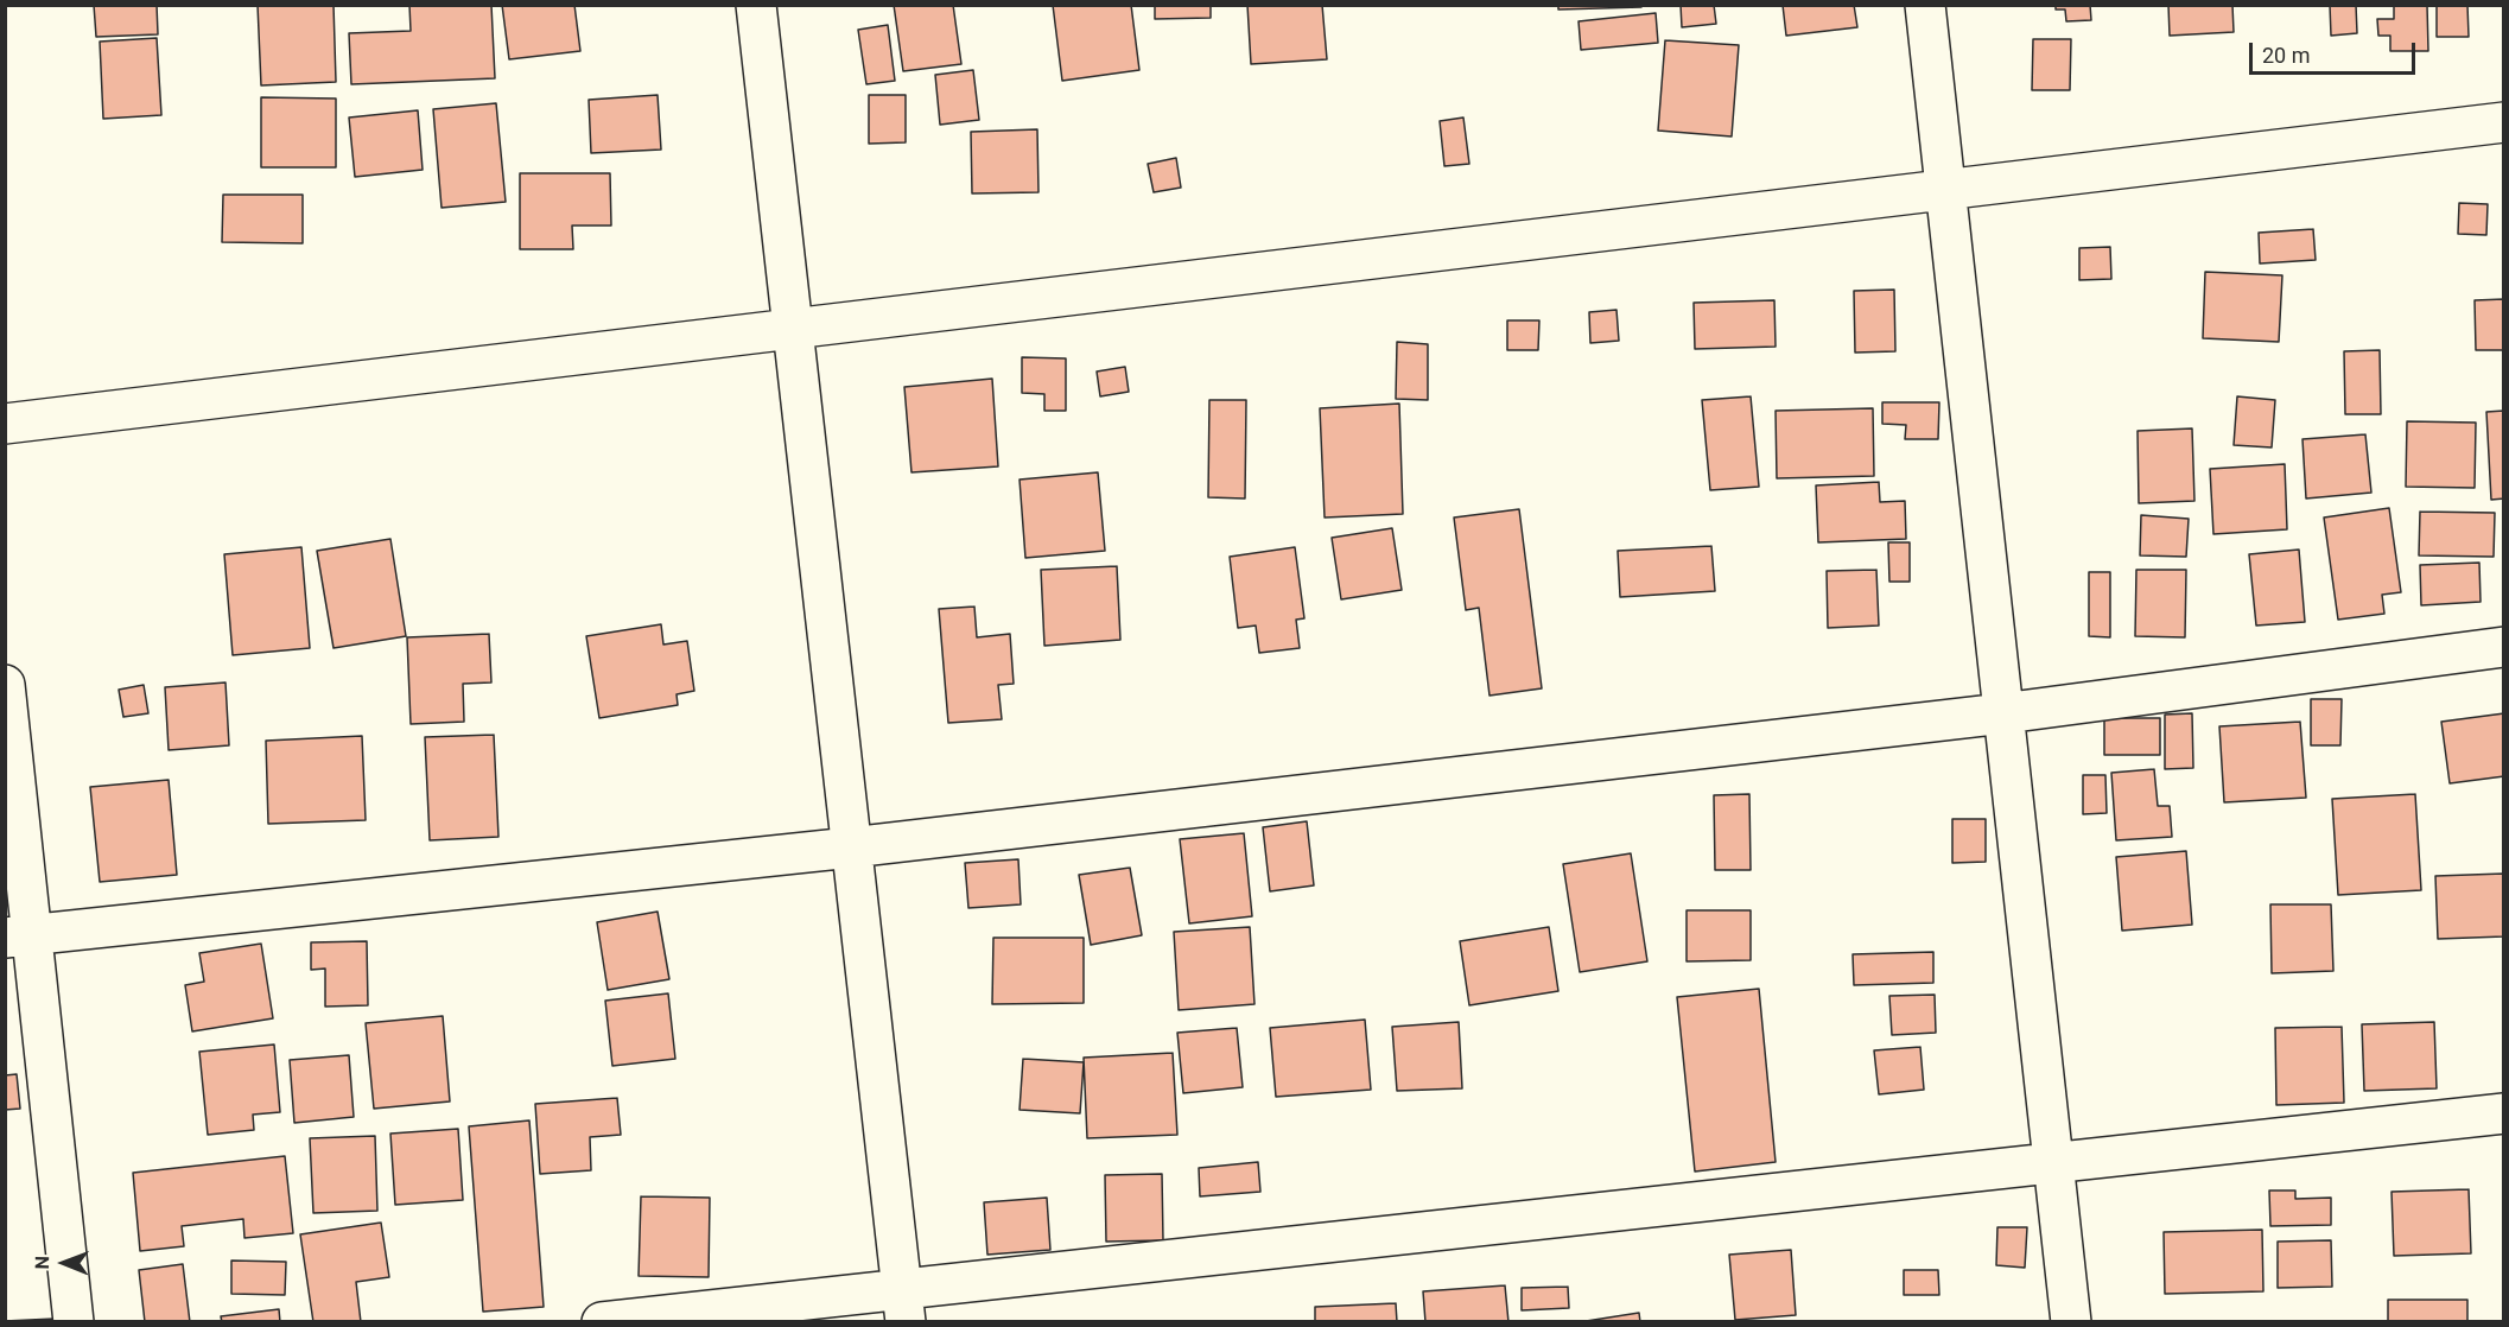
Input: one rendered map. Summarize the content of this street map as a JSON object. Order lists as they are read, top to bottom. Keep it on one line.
{"scale_bar":"20 m","north":"left"}
